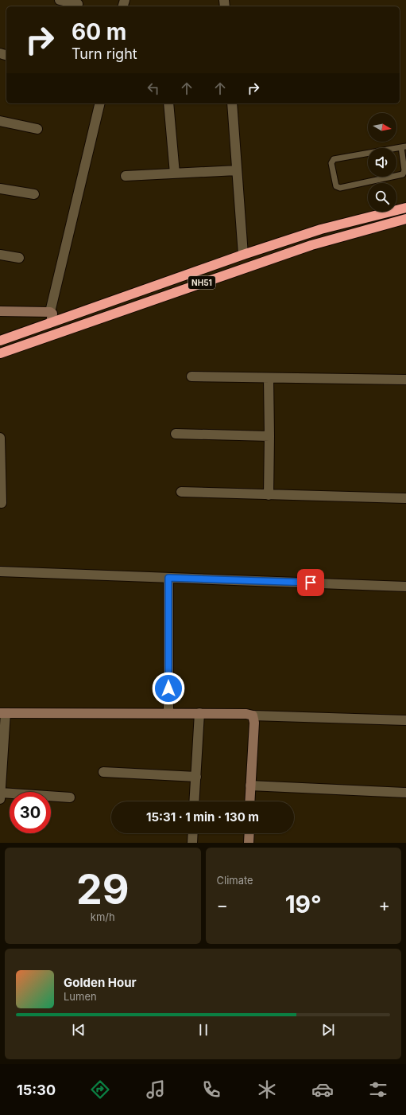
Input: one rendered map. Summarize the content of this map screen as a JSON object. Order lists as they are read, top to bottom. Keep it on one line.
{"streets":{"highway":["NH51"]},"north":"right","page":{"turn":["60 m","Turn right"],"limit":"30","trip":"15:31 · 1 min · 130 m","tile":[["29","km/h"],"Climate"],"heat":["−","19°","+"],"song":["Golden Hour","Lumen"],"tabs":"15:30"}}
